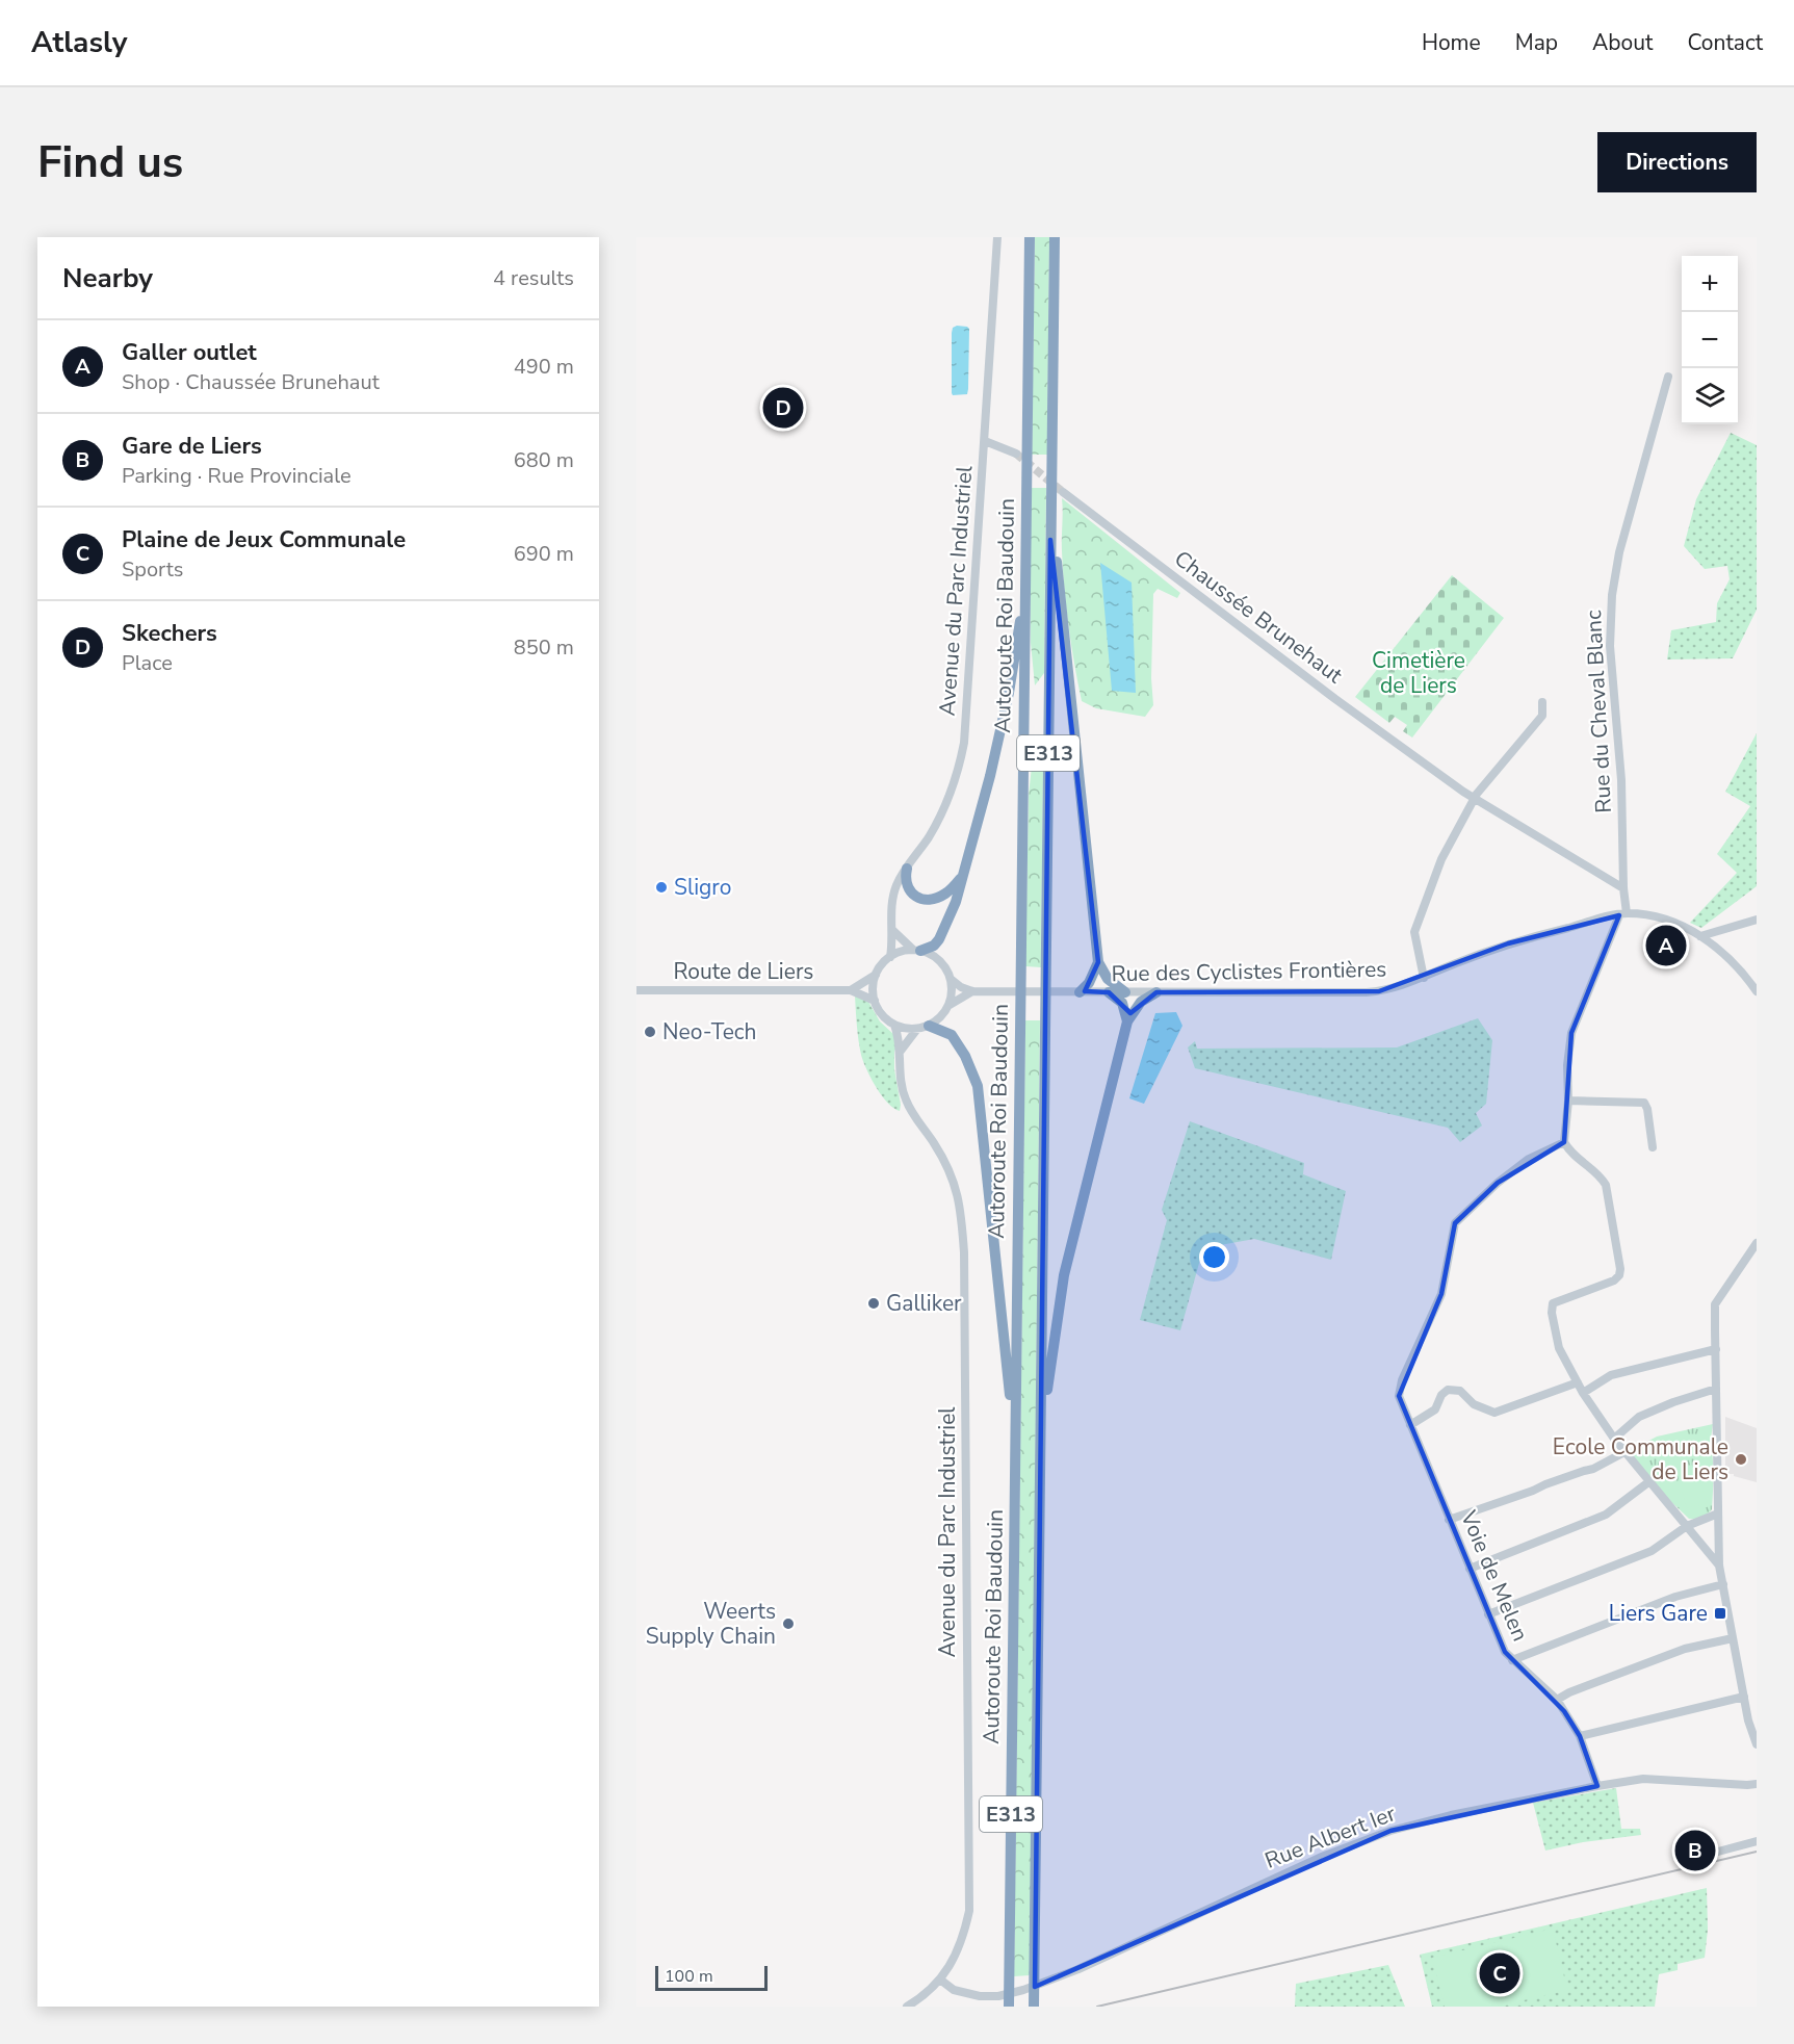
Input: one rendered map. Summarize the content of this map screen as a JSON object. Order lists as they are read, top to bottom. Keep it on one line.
{"streets":{"highway":["Autoroute Roi Baudouin","E313"],"street":["Avenue du Parc Industriel","Chaussée Brunehaut","Rue du Cheval Blanc","Route de Liers","Rue des Cyclistes Frontières","Voie de Melen","Rue Albert Ier"]},"crossings":[["Avenue du Parc Industriel","Route de Liers"],["Avenue du Parc Industriel","Rue des Cyclistes Frontières"],["Avenue du Parc Industriel","Rue Albert Ier"],["Chaussée Brunehaut","Rue du Cheval Blanc"],["Rue du Cheval Blanc","Rue des Cyclistes Frontières"],["Route de Liers","Rue des Cyclistes Frontières"],["Voie de Melen","Rue Albert Ier"]],"parks":["Cimetière de Liers"],"places":{"other":["Sligro","Neo-Tech","Galliker","Ecole Communale de Liers","Weerts Supply Chain"],"transit":["Liers Gare"]},"scale_bar":"100 m","page":{"header":"Atlasly","nav":["Home","Map","About","Contact"],"buttons":"Directions","title":"Find us","heading":["Nearby","4 results"],"map_buttons":["+","−"],"list":[{"mark":"A","name":"Galler outlet","note":"Shop · Chaussée Brunehaut","value":"490 m"},{"mark":"B","name":"Gare de Liers","note":"Parking · Rue Provinciale","value":"680 m"},{"mark":"C","name":"Plaine de Jeux Communale","note":"Sports","value":"690 m"},{"mark":"D","name":"Skechers","note":"Place","value":"850 m"}],"pins":["D","A","B","C"],"scale":"100 m"}}
